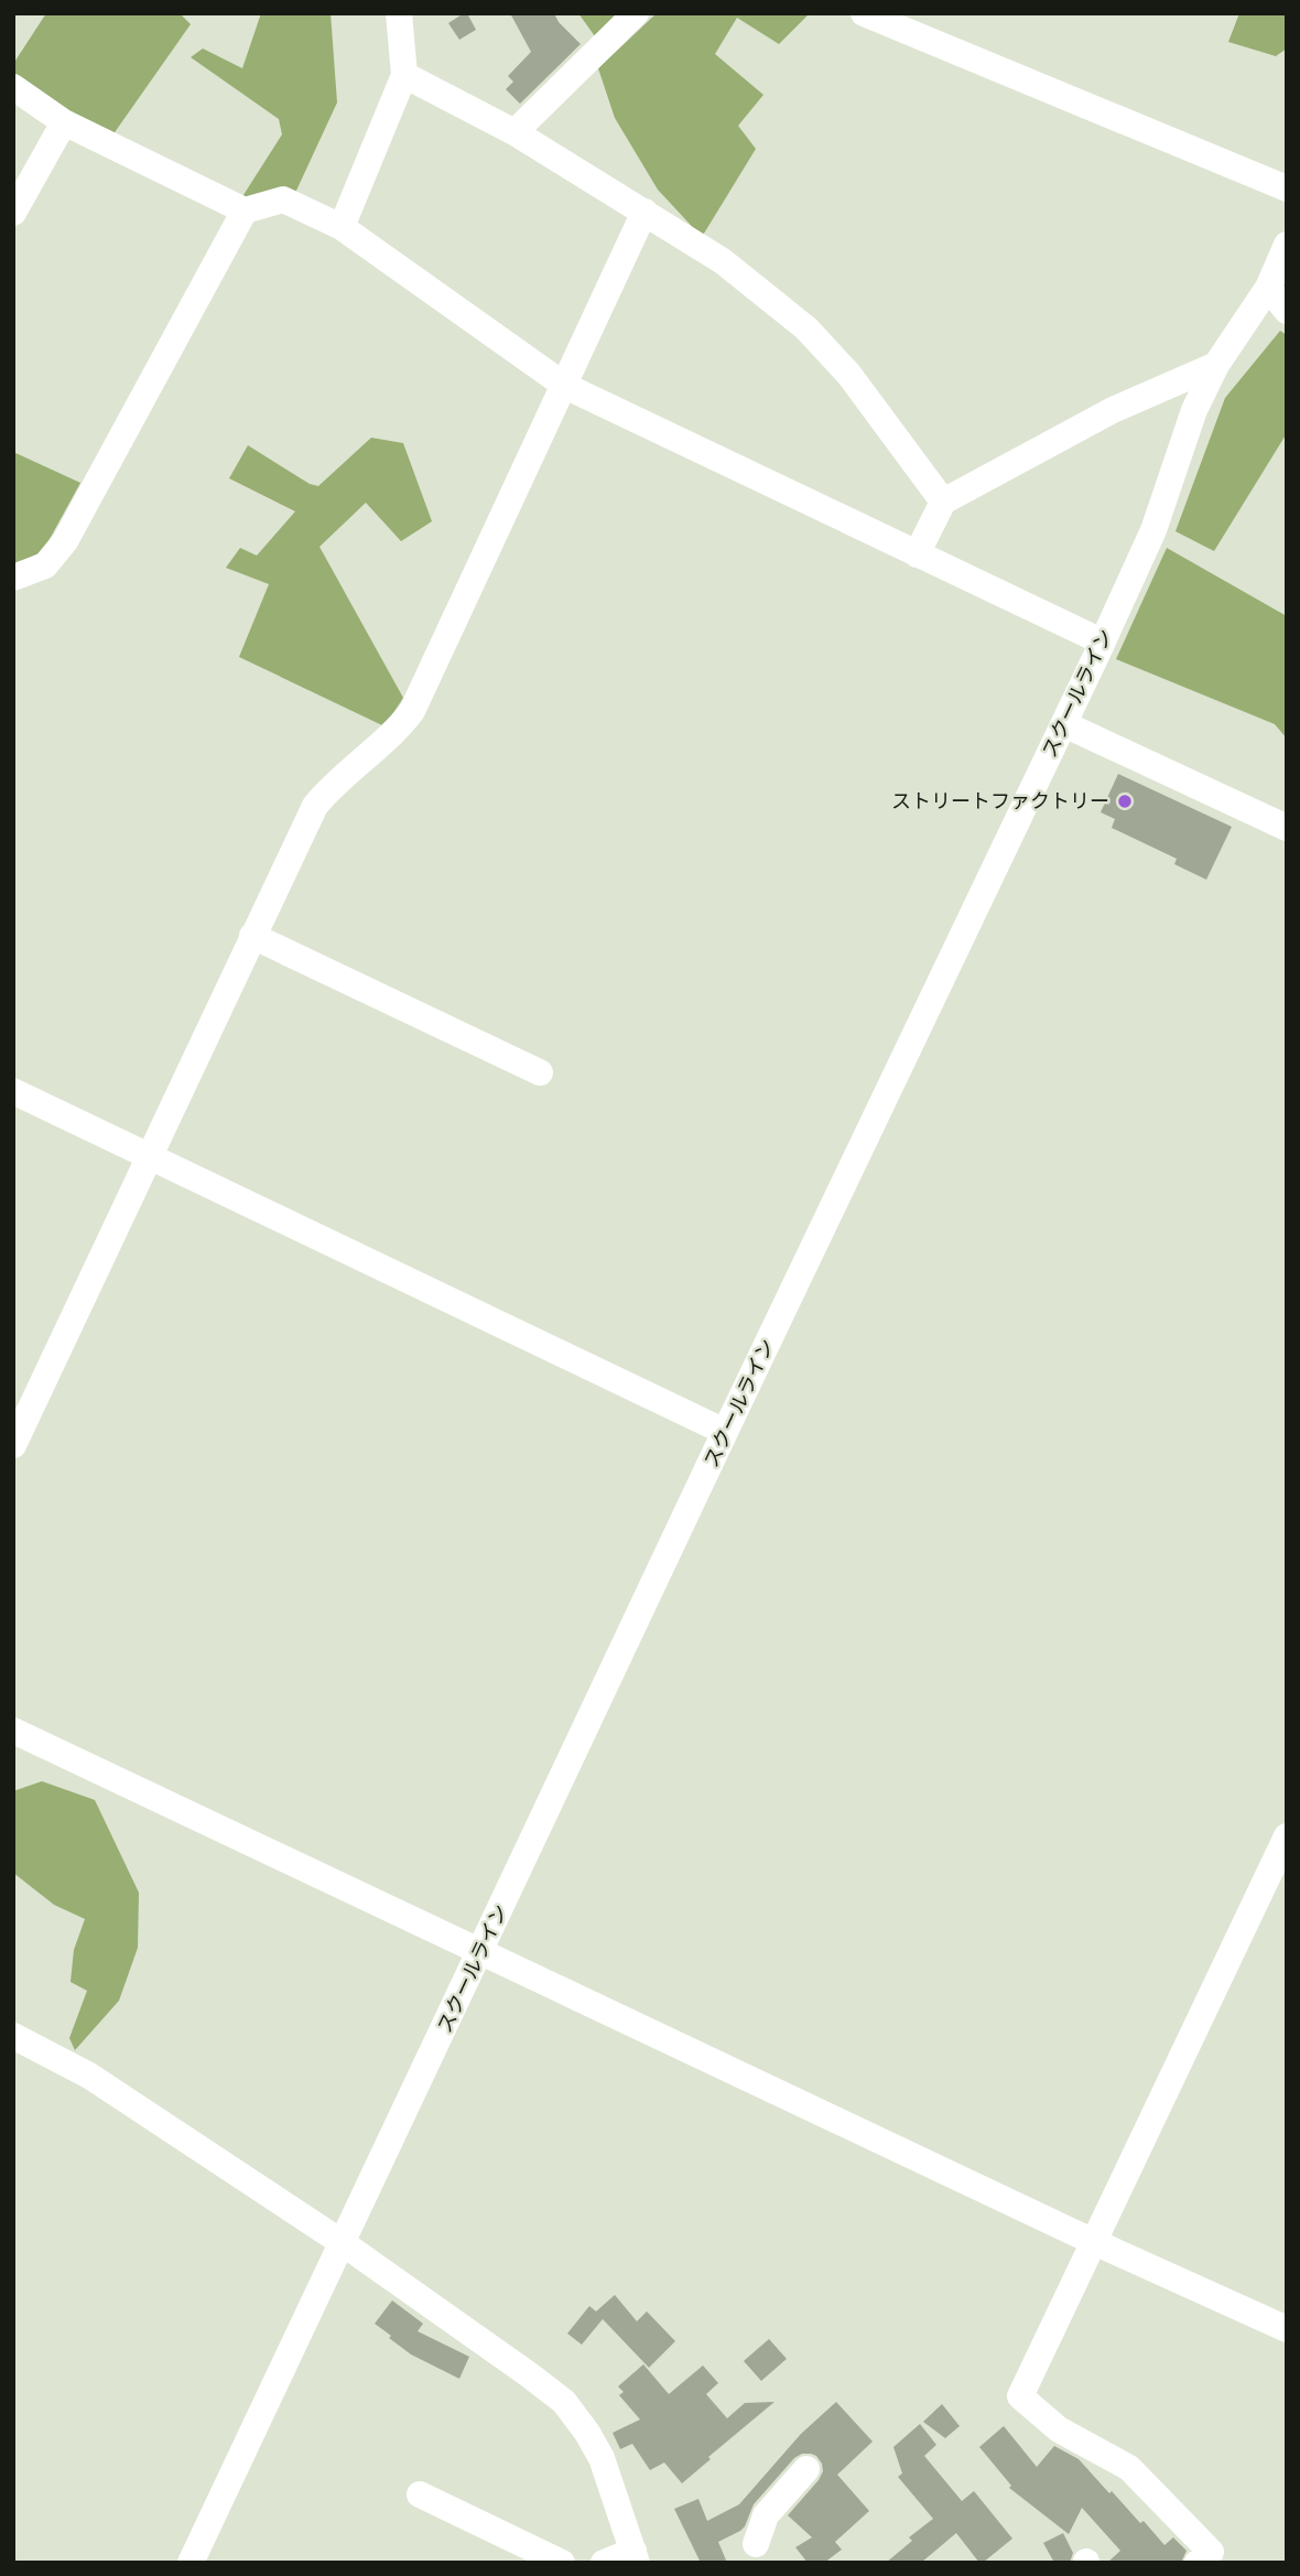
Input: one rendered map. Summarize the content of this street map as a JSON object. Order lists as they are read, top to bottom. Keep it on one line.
{"streets":{"street":["スクールライン"]},"places":["ストリートファクトリー"]}
